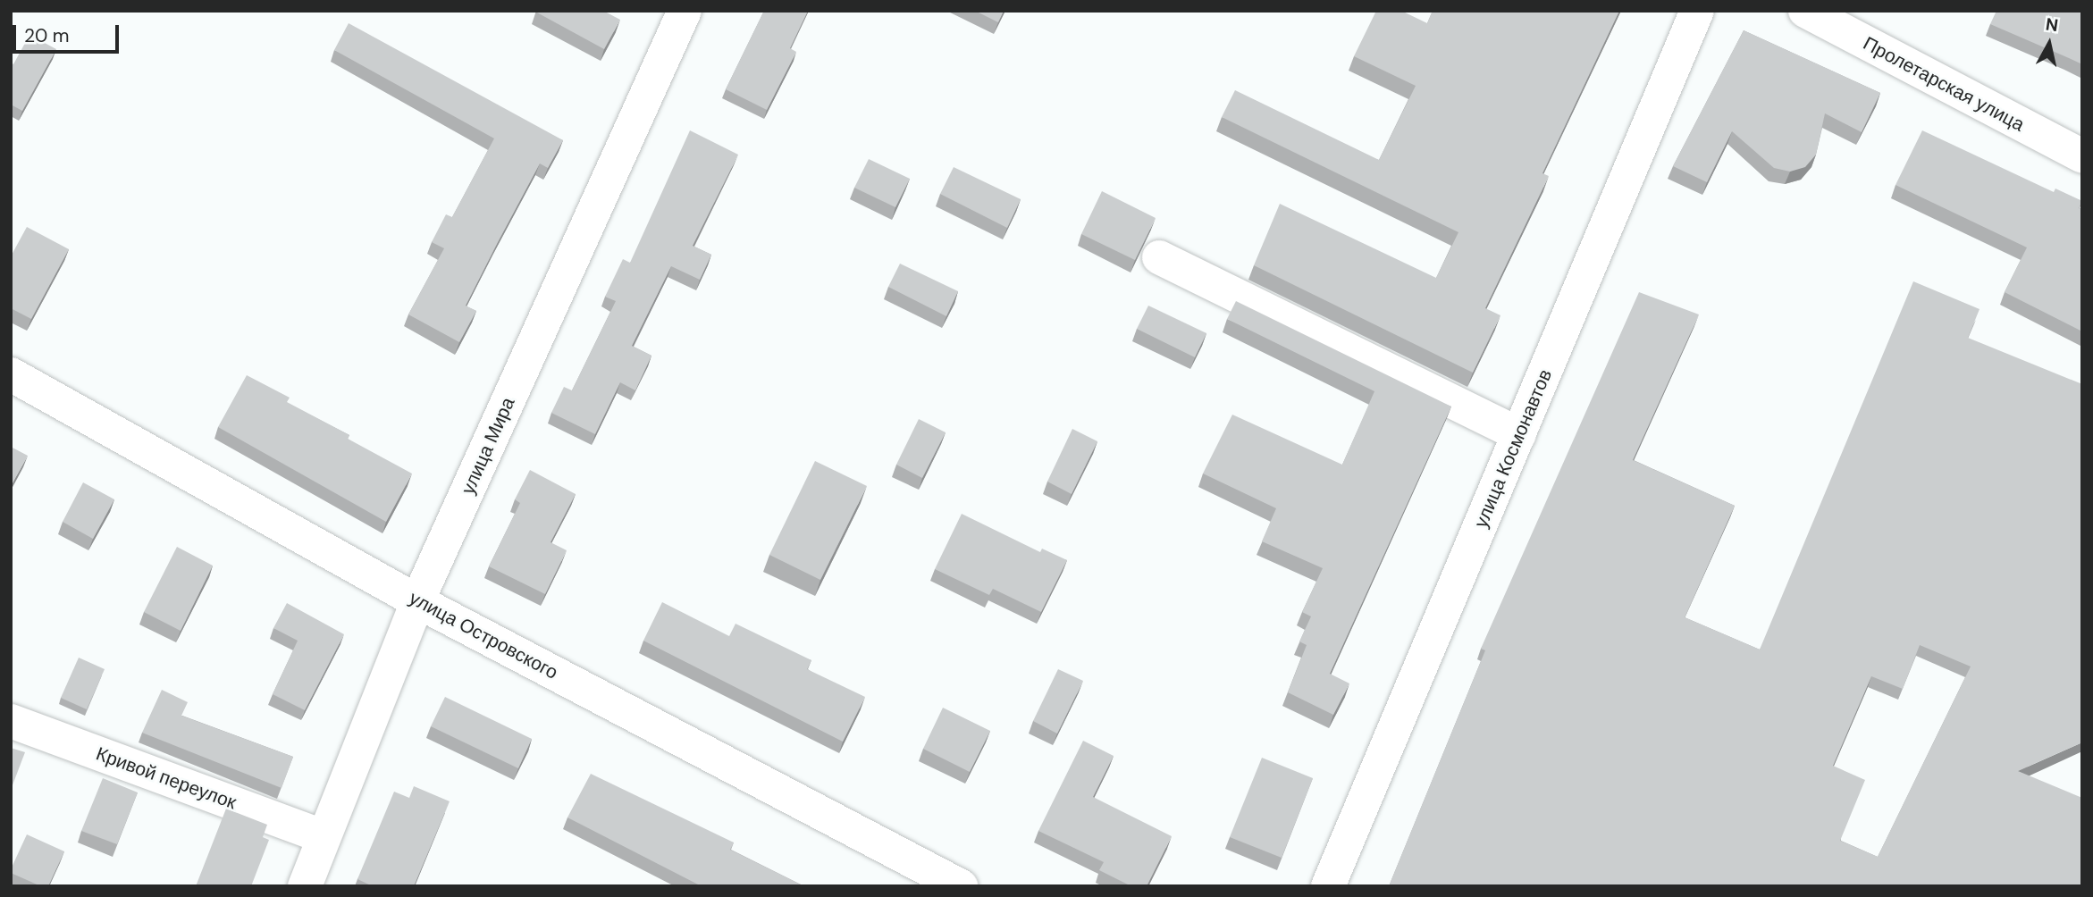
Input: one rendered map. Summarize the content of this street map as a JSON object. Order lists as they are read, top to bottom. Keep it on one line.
{"streets":{"street":["Пролетарская улица","улица Мира","улица Космонавтов","улица Островского","Кривой переулок"]},"crossings":[["улица Мира","улица Островского"],["улица Мира","Кривой переулок"]],"scale_bar":"20 m","north":"top"}
